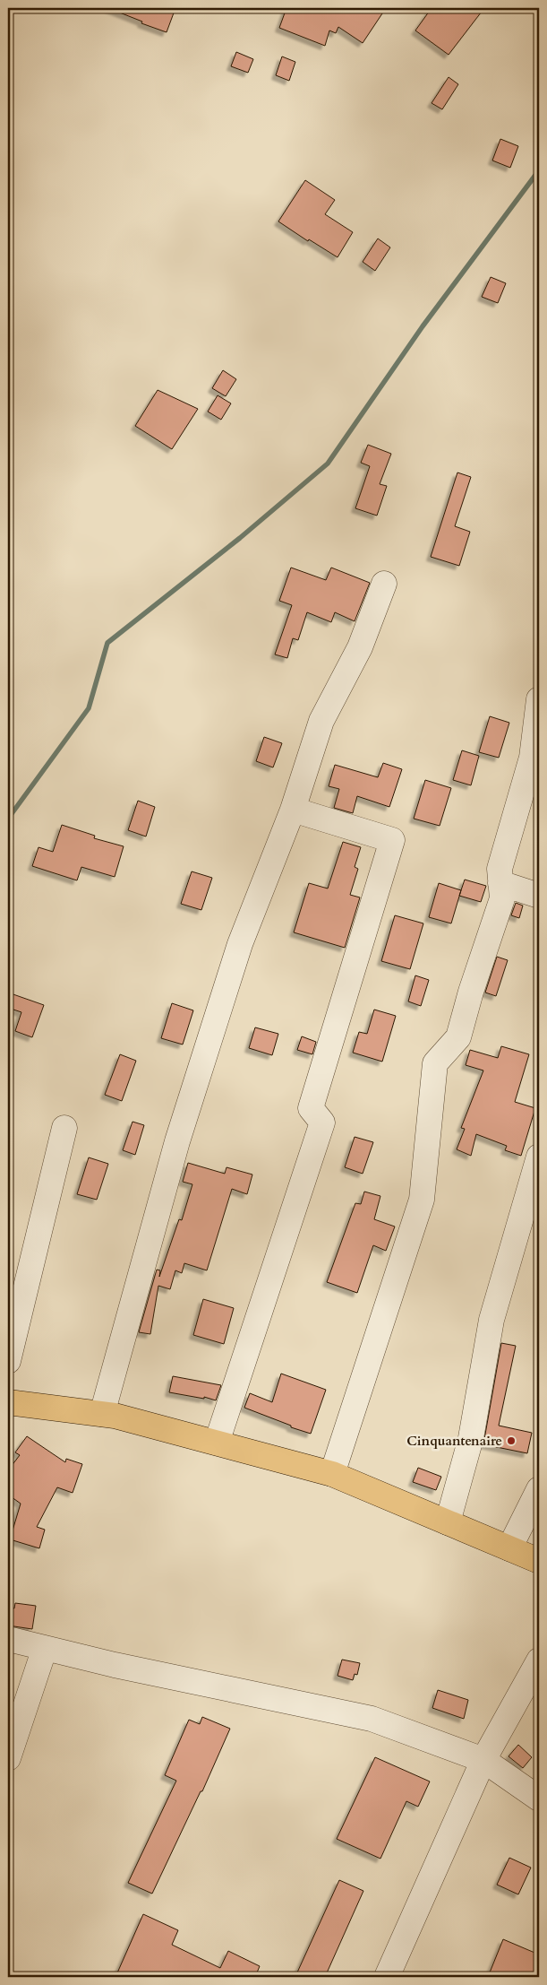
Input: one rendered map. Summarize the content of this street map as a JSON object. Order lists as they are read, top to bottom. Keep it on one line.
{"places":["Cinquantenaire"]}
